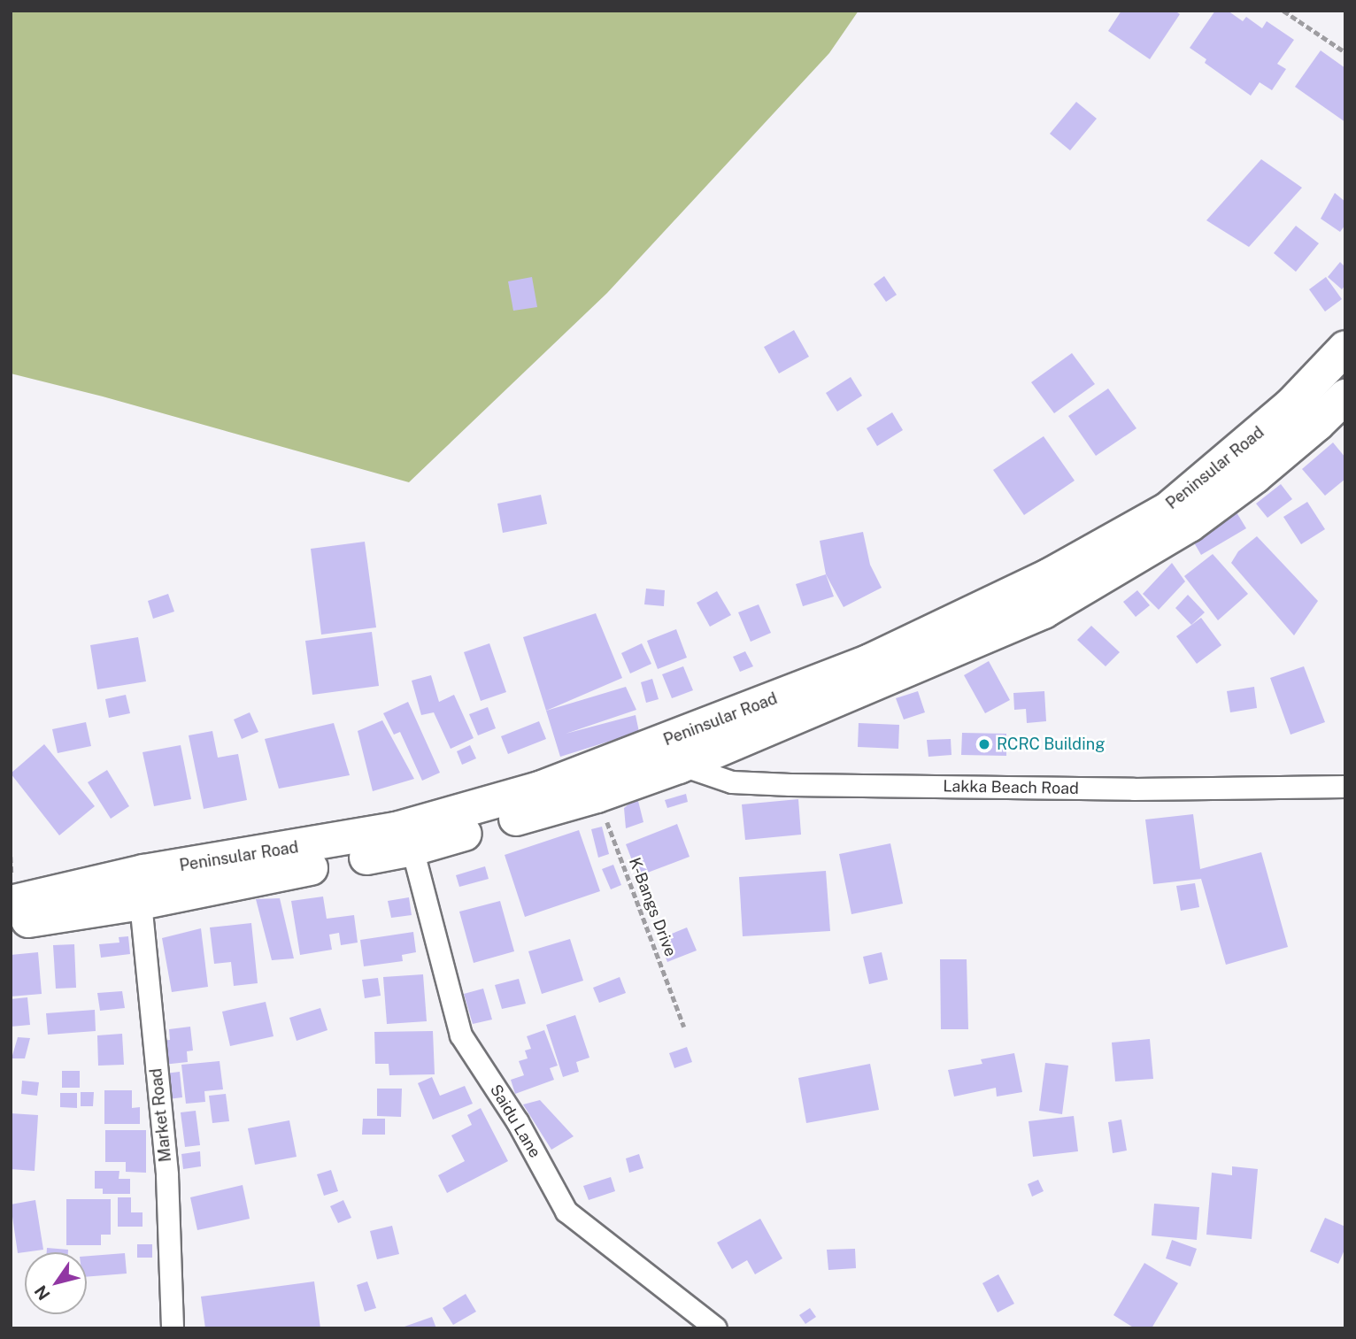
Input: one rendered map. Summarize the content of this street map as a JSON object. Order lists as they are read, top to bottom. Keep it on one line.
{"streets":{"main road":["Peninsular Road"],"street":["Lakka Beach Road","Market Road","Saidu Lane"],"path":["K-Bangs Drive"]},"crossings":[["Peninsular Road","Lakka Beach Road"],["Peninsular Road","K-Bangs Drive"],["Peninsular Road","Market Road"],["Peninsular Road","Saidu Lane"]],"places":["RCRC Building"],"north":"bottom left"}
